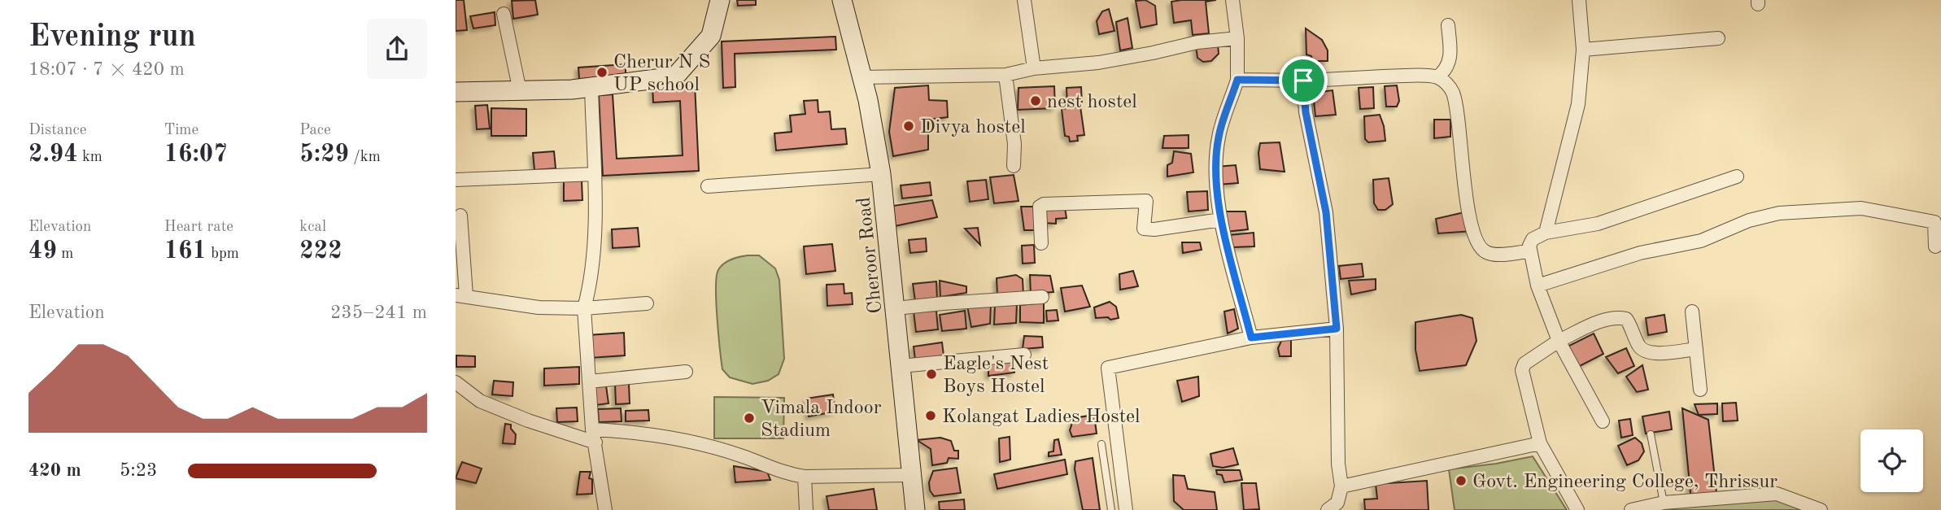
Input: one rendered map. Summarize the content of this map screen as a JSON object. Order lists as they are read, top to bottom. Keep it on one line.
{"streets":{"main road":["Cheroor Road"]},"places":["Cherur N S UP school","nest hostel","Divya hostel","Eagle's Nest Boys Hostel","Kolangat Ladies Hostel","Vimala Indoor Stadium","Govt. Engineering College, Thrissur"],"page":{"heading":["Evening run","18:07 · 7 × 420 m"],"stats":[["Distance","2.94 km"],["Time","16:07"],["Pace","5:29 /km"],["Elevation","49 m"],["Heart rate","161 bpm"],["kcal","222"]],"chart":["Elevation","235–241 m"],"list":[{"name":"420 m","note":"5:23"}]}}
